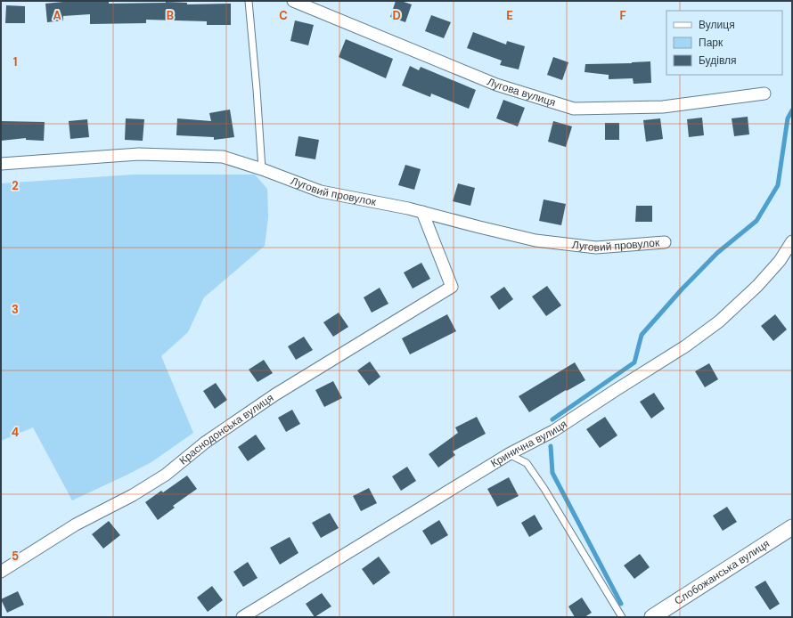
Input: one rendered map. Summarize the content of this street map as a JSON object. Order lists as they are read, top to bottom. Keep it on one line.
{"streets":{"street":["Лугова вулиця","Луговий провулок","Краснодонська вулиця","Кринична вулиця","Слобожанська вулиця"]},"crossings":[["Луговий провулок","Краснодонська вулиця"]],"legend":["Вулиця","Парк","Будівля"],"grid":{"columns":["A","B","C","D","E","F"],"rows":["1","2","3","4","5"]}}
